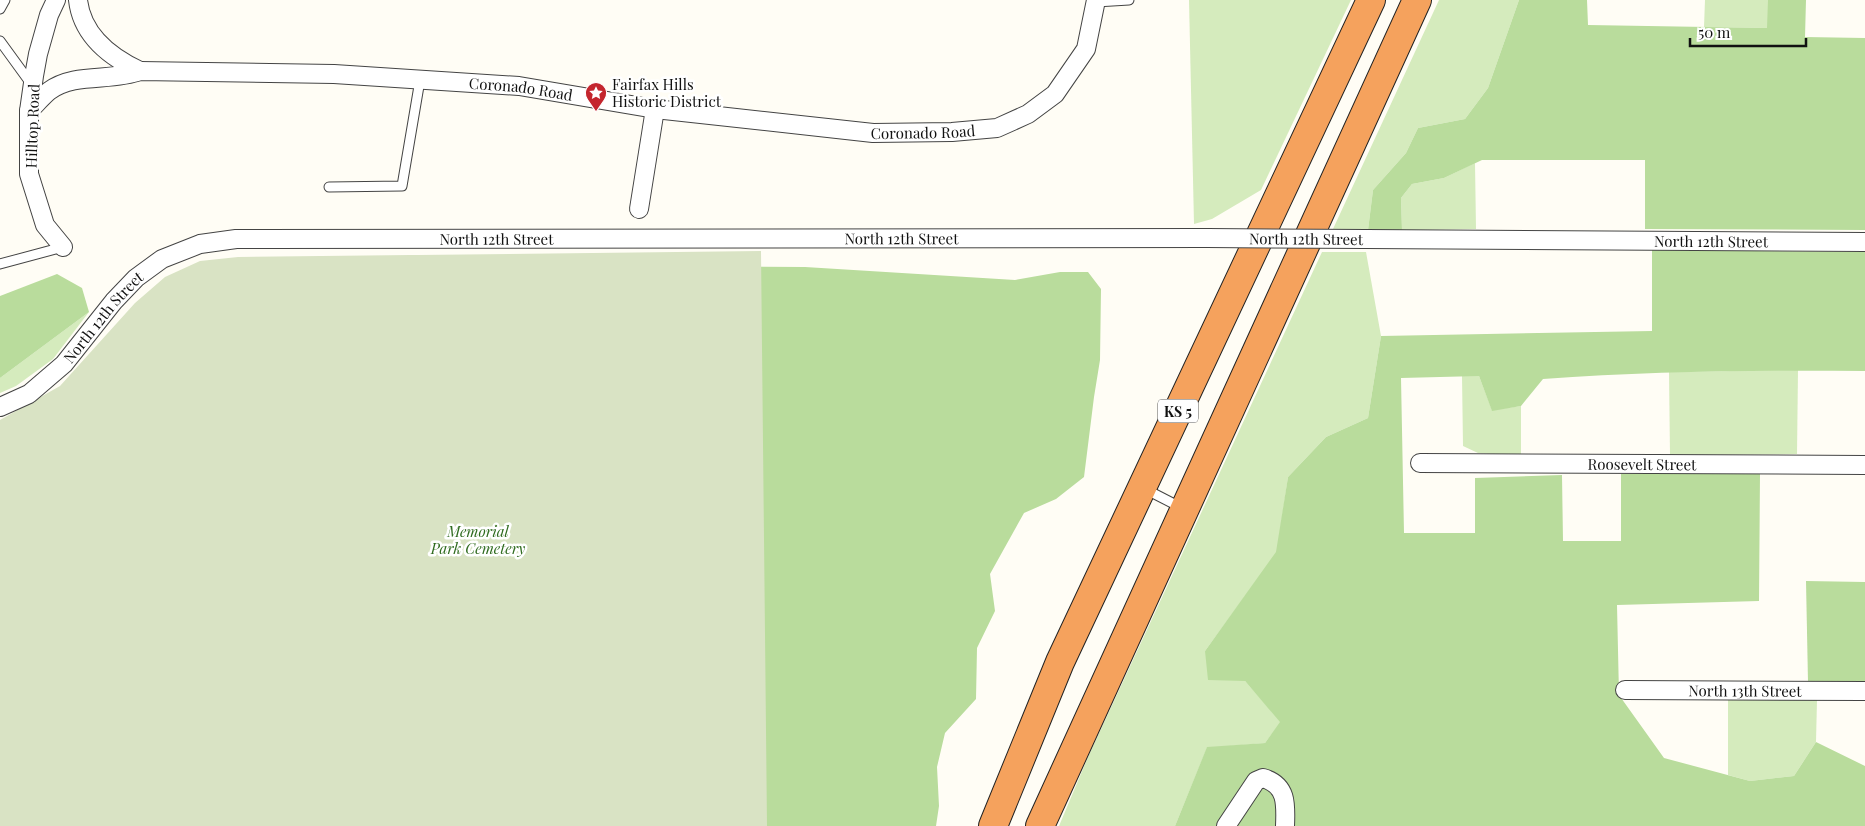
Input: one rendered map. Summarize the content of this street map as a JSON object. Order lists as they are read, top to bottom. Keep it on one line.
{"streets":{"highway":["KS 5"],"street":["Coronado Road","Hilltop Road","North 12th Street","Roosevelt Street","North 13th Street"]},"crossings":[["Coronado Road","Hilltop Road"]],"parks":["Memorial Park Cemetery"],"places":{"place":["Fairfax Hills Historic District"]},"scale_bar":"50 m"}
